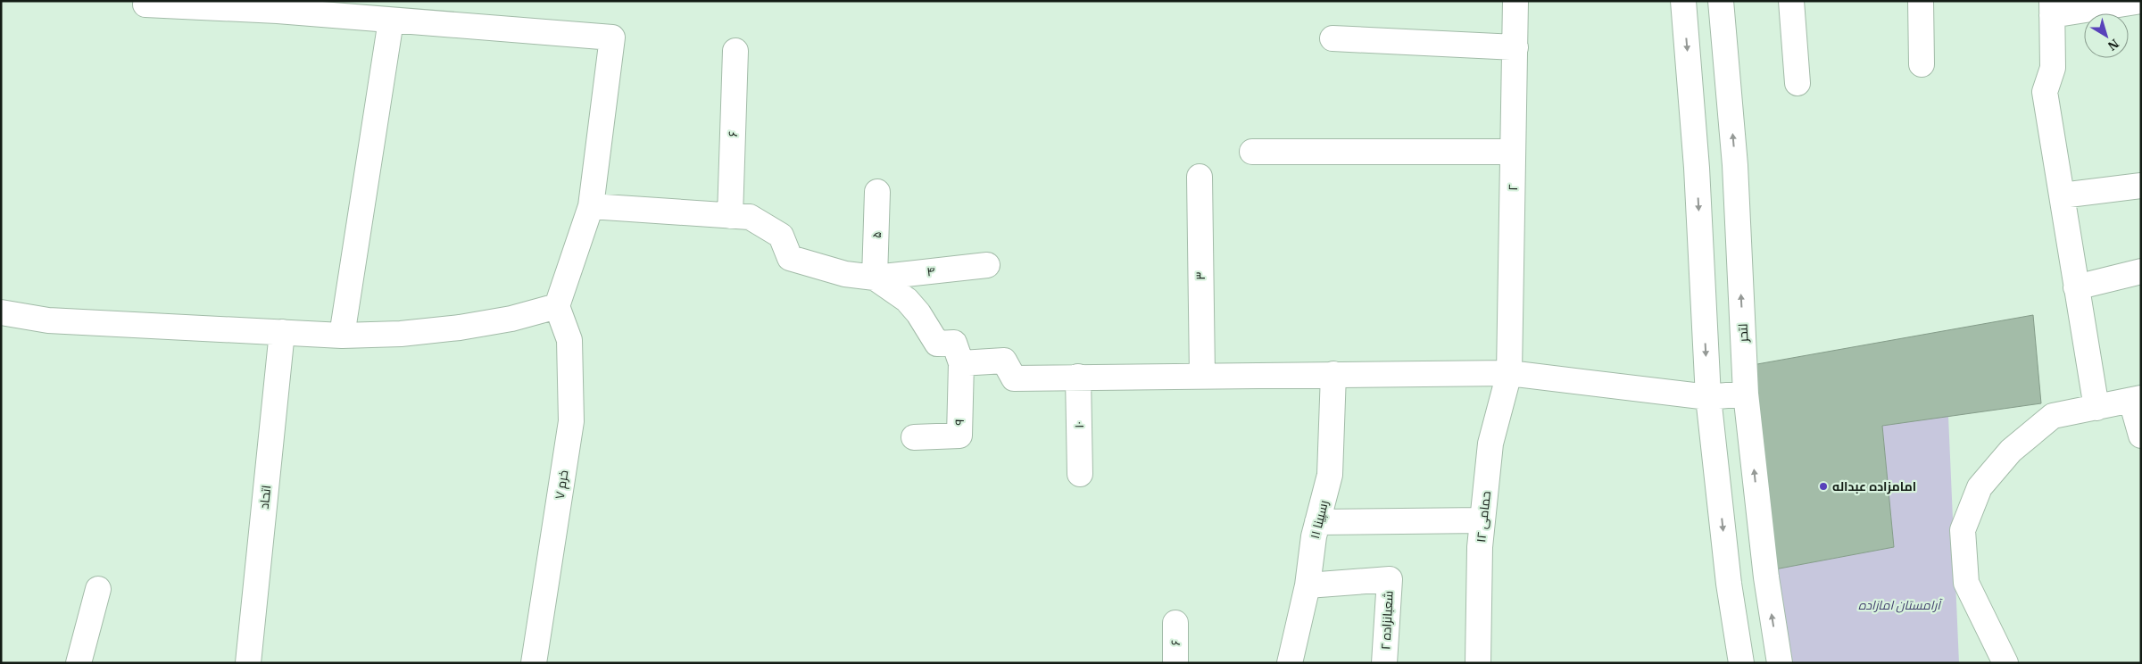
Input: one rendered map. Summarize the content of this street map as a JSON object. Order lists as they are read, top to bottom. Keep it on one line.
{"streets":{"street":["۶","۲","۵","۴","۳","لتحر","۹","۱۰","خرم ۷","اتحاد","حمامی ۱۲","رسپینا ۱۱","شعبانزاده ۲"]},"crossings":[["۲","حمامی ۱۲"],["۵","۴"],["رسپینا ۱۱","شعبانزاده ۲"]],"parks":["آرامستان امازاده"],"places":["امامزاده عبداله"],"north":"bottom right"}
